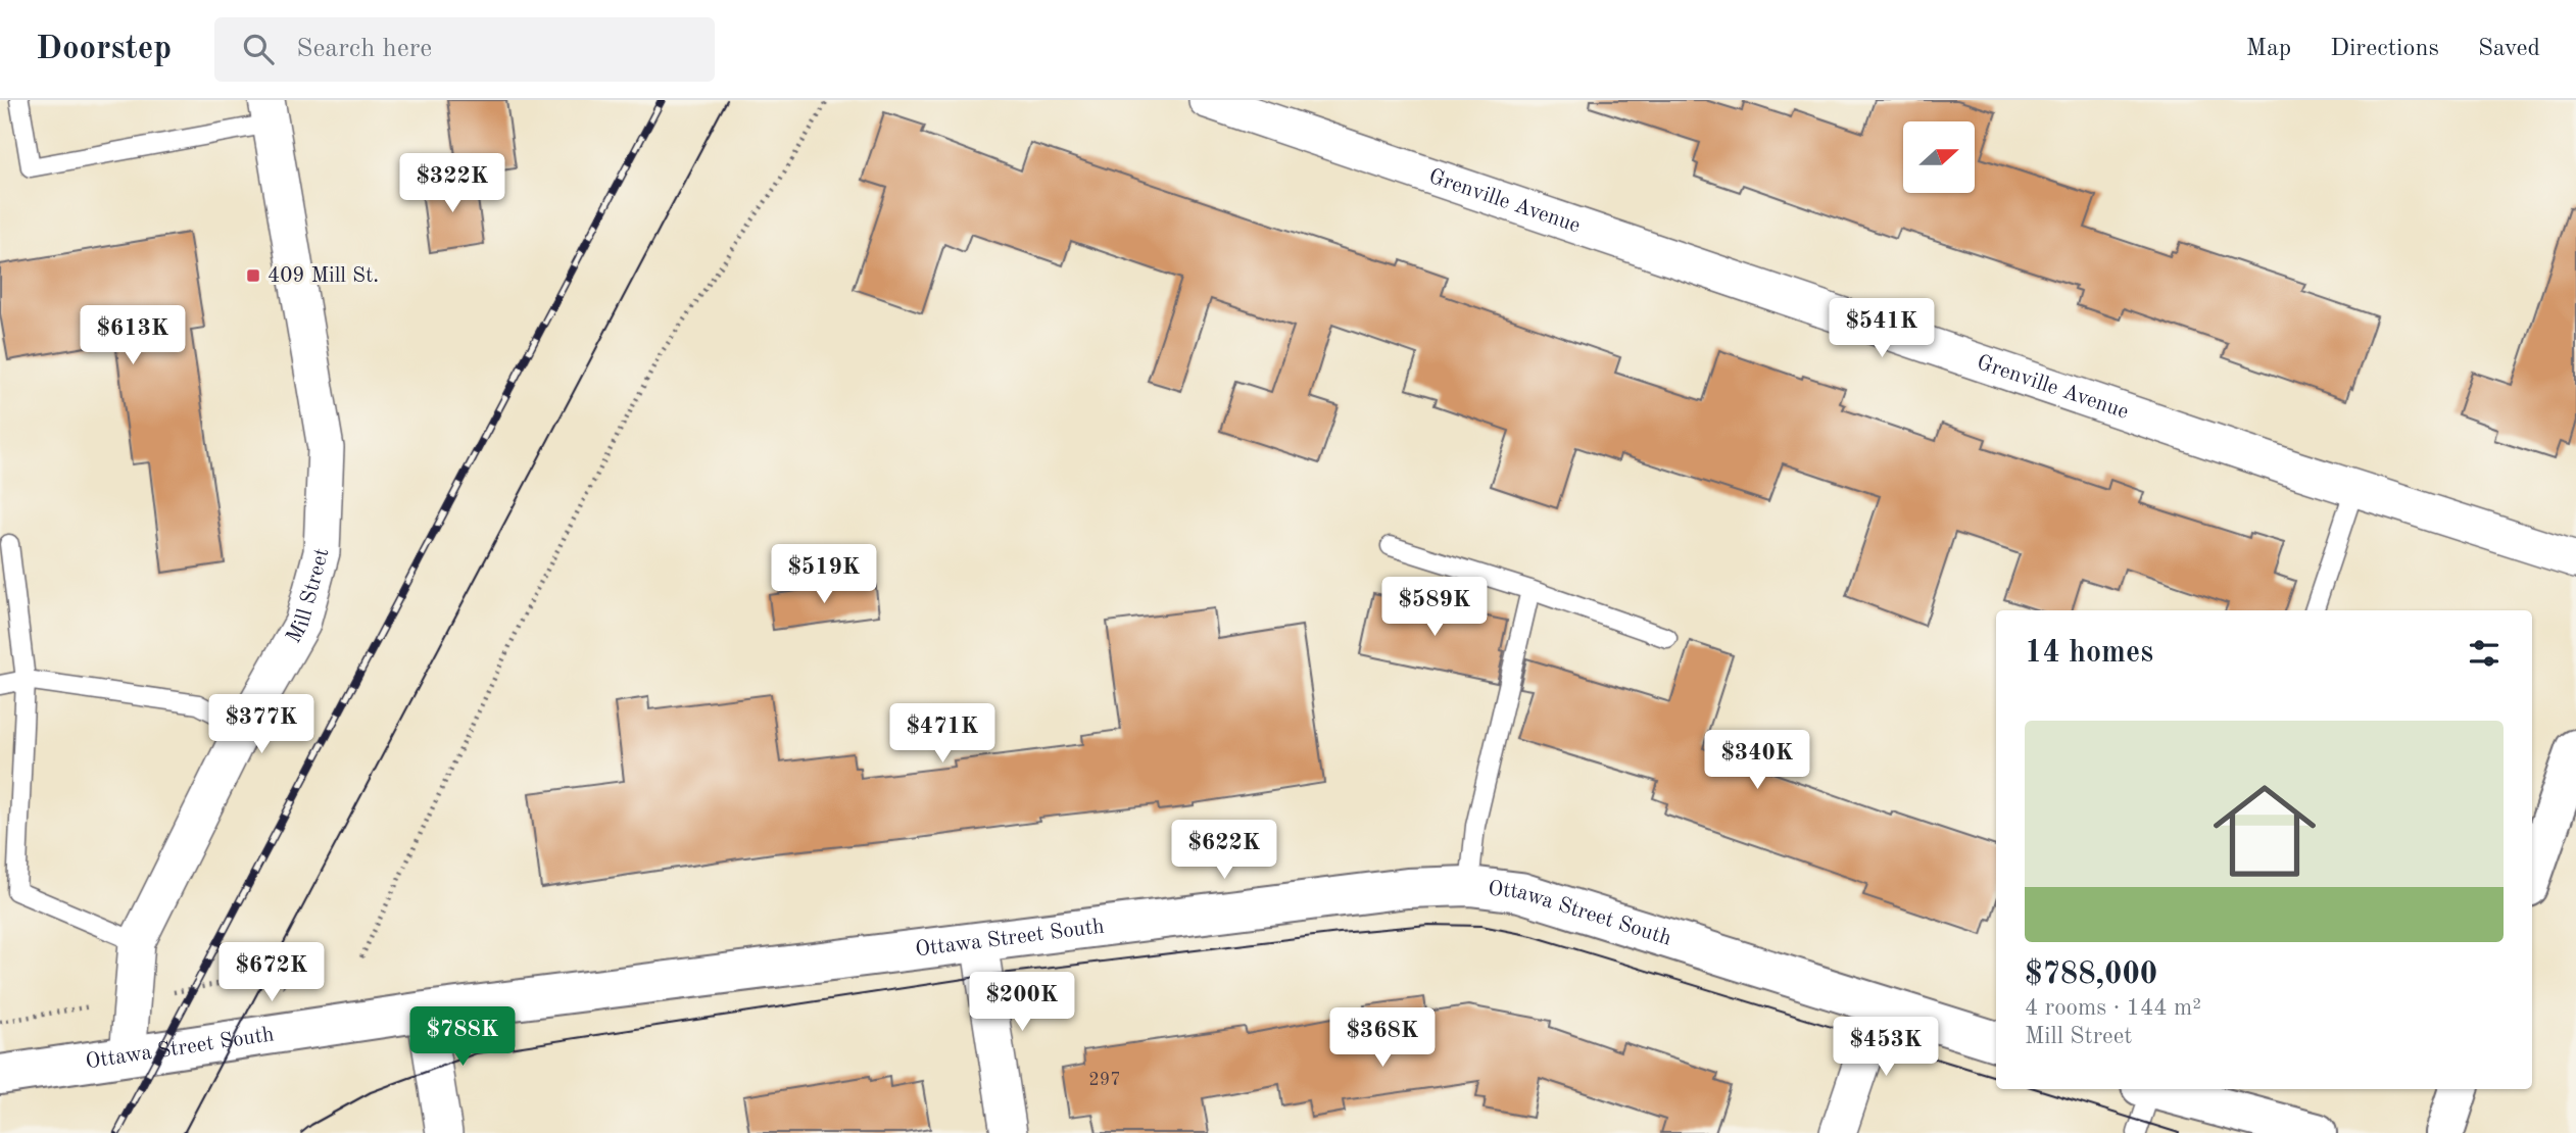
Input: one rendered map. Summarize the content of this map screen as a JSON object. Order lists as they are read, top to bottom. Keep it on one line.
{"streets":{"main road":["Ottawa Street South"],"street":["Grenville Avenue","Mill Street"]},"crossings":[["Mill Street","Ottawa Street South"]],"places":{"transit":["409 Mill St."]},"house_numbers":["297"],"north":"right","page":{"header":"Doorstep","search":"Search here","nav":["Map","Directions","Saved"],"price":["$322K","$541K","$613K","$519K","$589K","$377K","$471K","$340K","$622K","$672K","$200K","$788K","$368K","$453K"],"heading":"14 homes","list":[{"name":"$788,000","note":"4 rooms · 144 m² · Mill Street"}]}}
